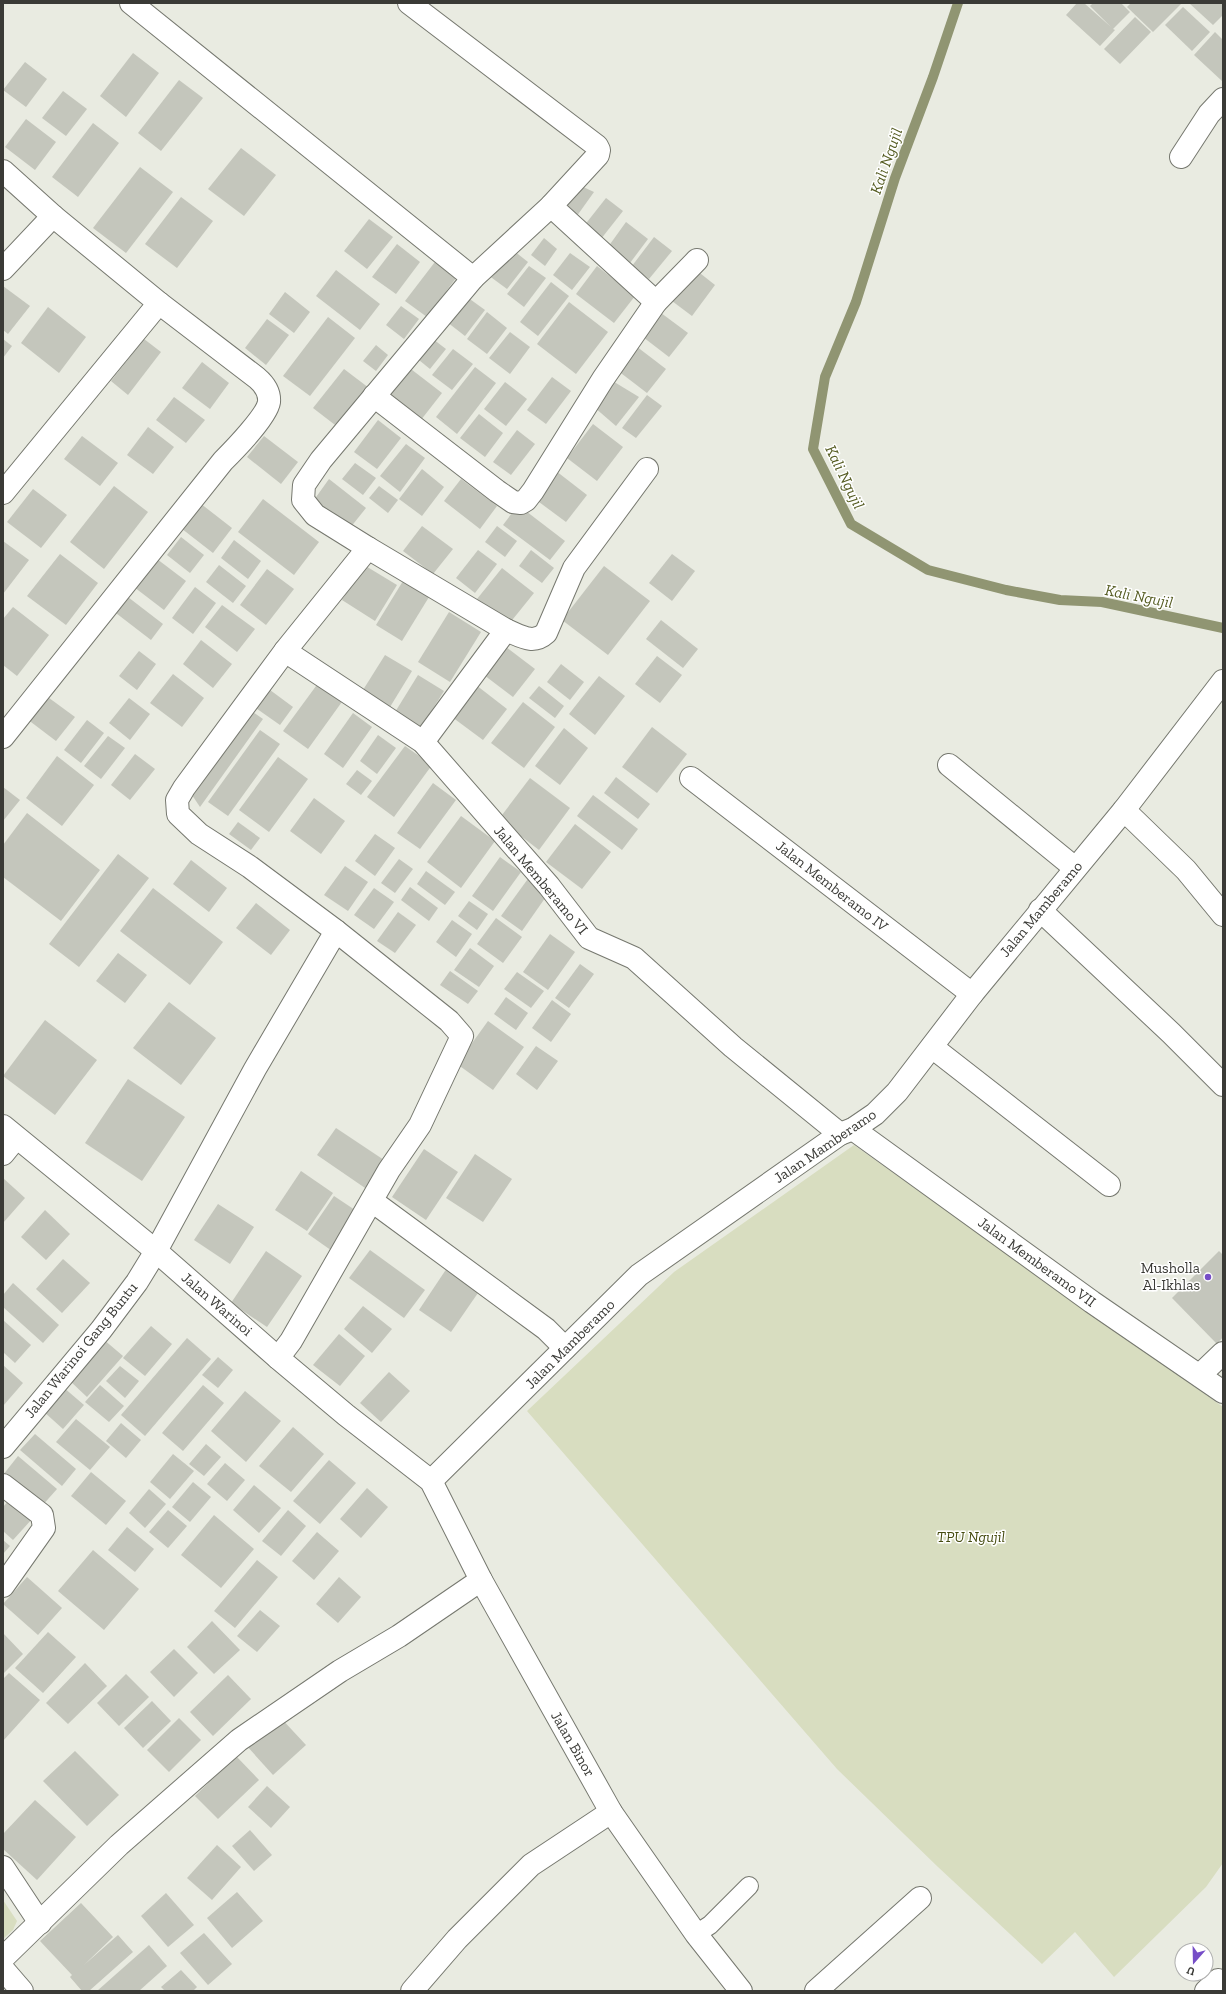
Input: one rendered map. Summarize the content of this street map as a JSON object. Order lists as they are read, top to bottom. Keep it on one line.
{"streets":{"street":["Jalan Memberamo VI","Jalan Memberamo IV","Jalan Mamberamo","Jalan Memberamo VII","Jalan Warinoi","Jalan Warinoi Gang Buntu","Jalan Binor"]},"crossings":[["Jalan Memberamo VI","Jalan Mamberamo"],["Jalan Memberamo VI","Jalan Memberamo VII"],["Jalan Memberamo IV","Jalan Mamberamo"],["Jalan Mamberamo","Jalan Memberamo VII"],["Jalan Mamberamo","Jalan Warinoi"],["Jalan Mamberamo","Jalan Binor"],["Jalan Warinoi","Jalan Warinoi Gang Buntu"],["Jalan Warinoi","Jalan Binor"]],"water":["Kali Ngujil"],"parks":["TPU Ngujil"],"places":["Musholla Al-Ikhlas"],"north":"bottom"}
